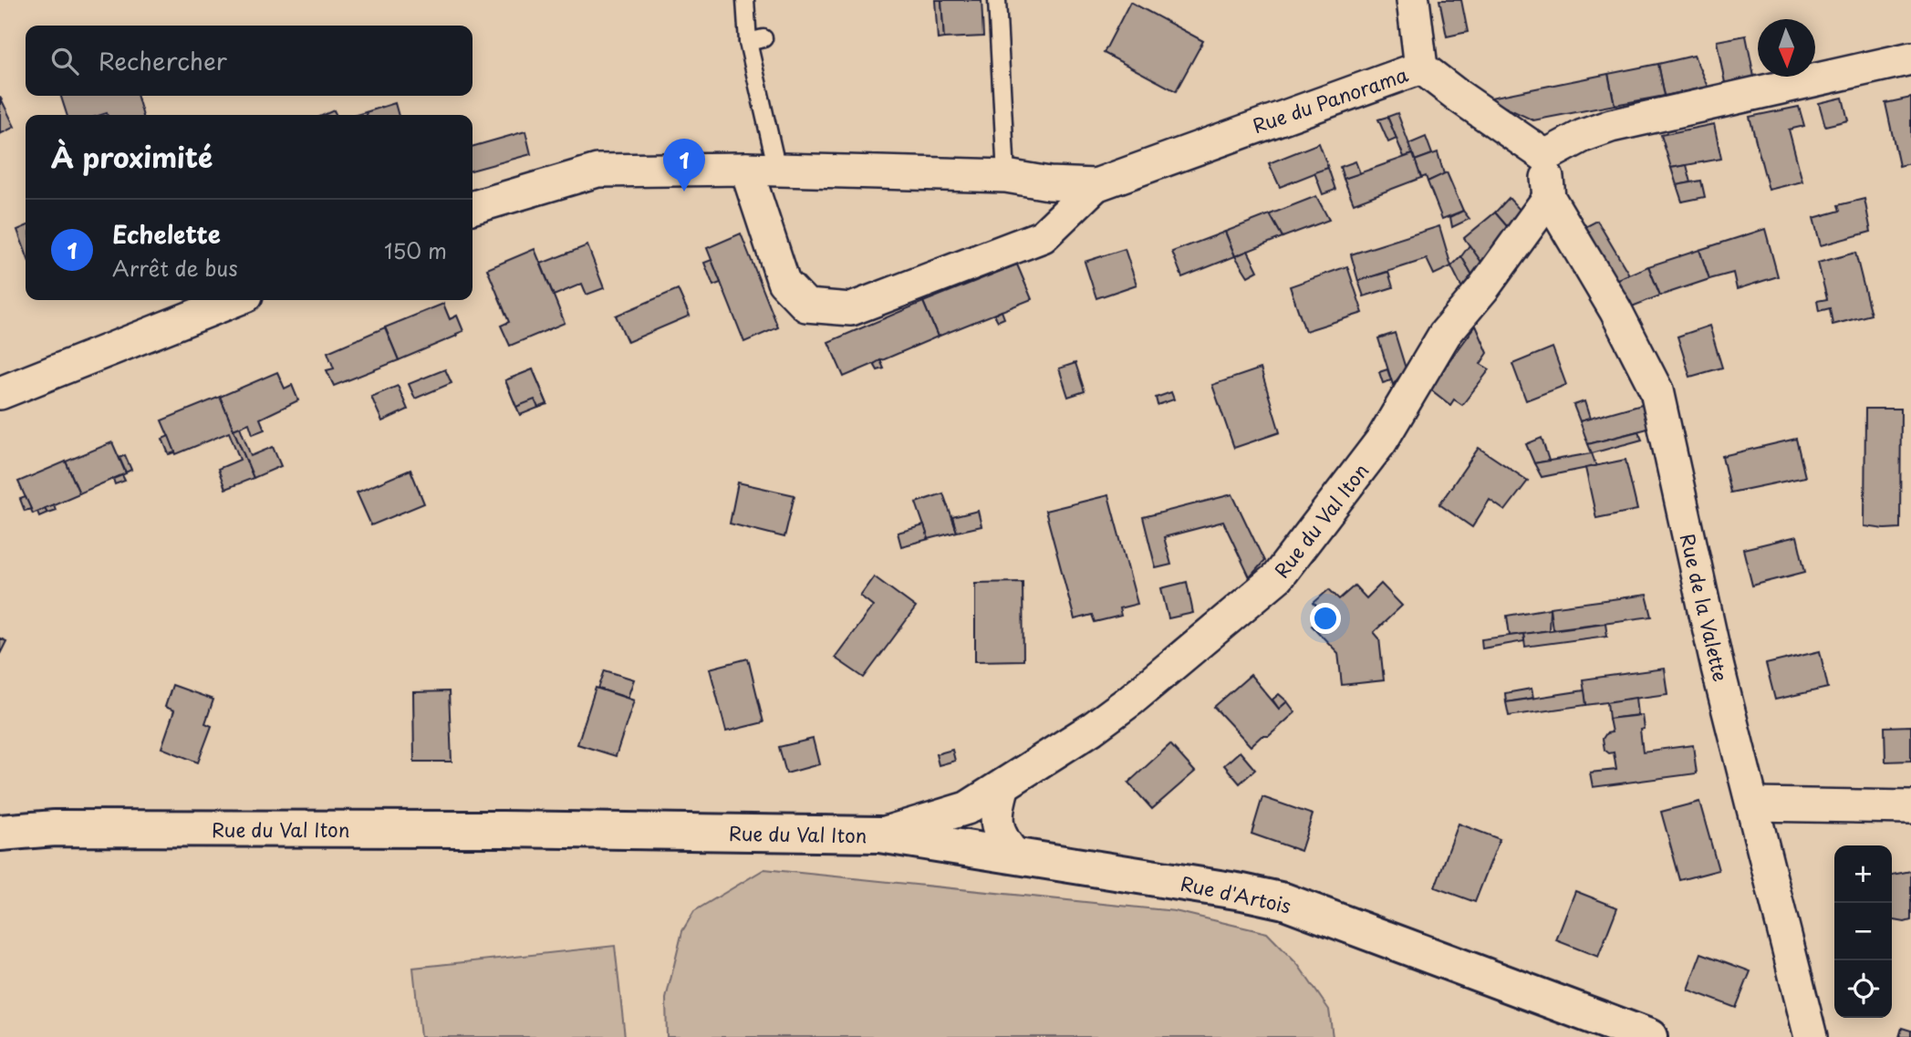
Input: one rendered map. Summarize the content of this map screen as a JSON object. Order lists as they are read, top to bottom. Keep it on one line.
{"streets":{"street":["Rue du Panorama","Rue du Val Iton","Rue de la Valette","Rue d'Artois"]},"crossings":[["Rue du Val Iton","Rue de la Valette"],["Rue du Val Iton","Rue d'Artois"]],"north":"bottom","page":{"search":"Rechercher","heading":"À proximité","pins":"1","list":[{"mark":"1","name":"Echelette","note":"Arrêt de bus","value":"150 m"}],"map_buttons":["+","−"]}}
